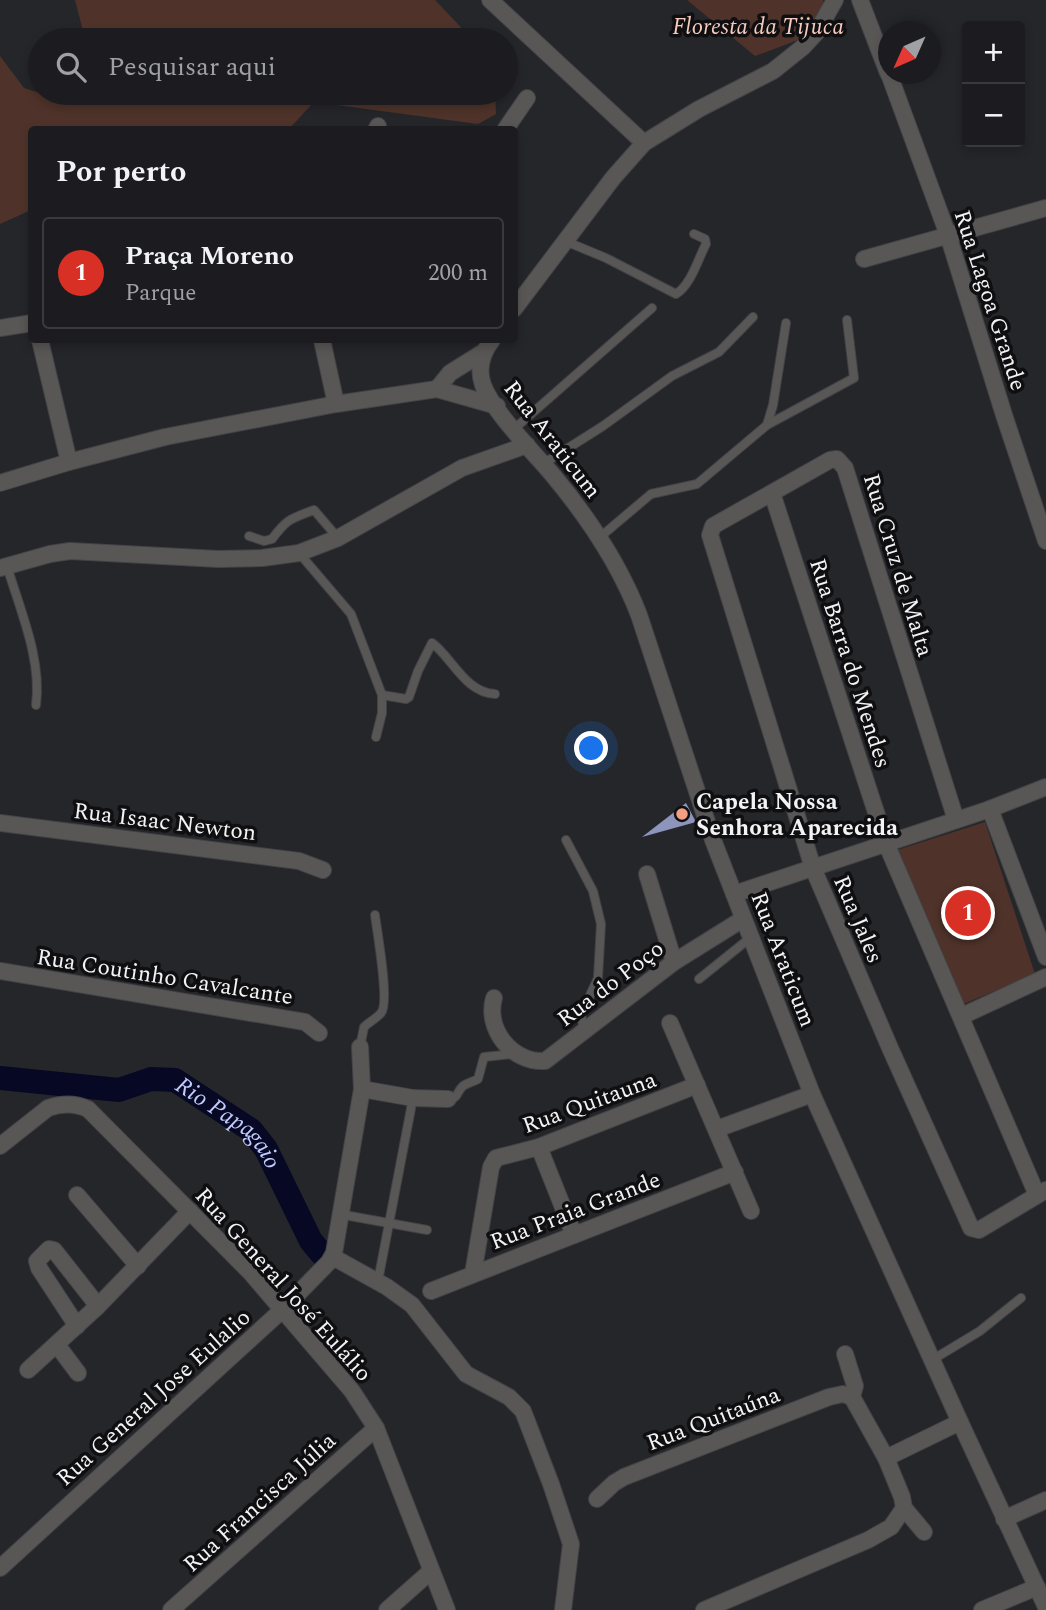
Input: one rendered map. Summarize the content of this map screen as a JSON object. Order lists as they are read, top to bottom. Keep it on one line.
{"streets":{"street":["Rua Lagoa Grande","Rua Araticum","Rua Cruz de Malta","Rua Barra do Mendes","Rua Isaac Newton","Rua Jales","Rua Coutinho Cavalcante","Rua do Poço","Rua Quitauna","Rua Praia Grande","Rua General José Eulálio","Rua General Jose Eulalio","Rua Quitaúna","Rua Francisca Júlia"]},"crossings":[["Rua Araticum","Rua do Poço"],["Rua Cruz de Malta","Rua Barra do Mendes"],["Rua Cruz de Malta","Rua Jales"],["Rua Barra do Mendes","Rua Jales"],["Rua Quitauna","Rua Praia Grande"],["Rua General José Eulálio","Rua General Jose Eulalio"],["Rua General José Eulálio","Rua Francisca Júlia"]],"water":["Rio Papagaio"],"parks":["Floresta da Tijuca"],"places":["Capela Nossa Senhora Aparecida"],"north":"bottom left","page":{"map_buttons":["+","−"],"search":"Pesquisar aqui","heading":"Por perto","list":[{"mark":"1","name":"Praça Moreno","note":"Parque","value":"200 m"}],"pins":"1"}}
